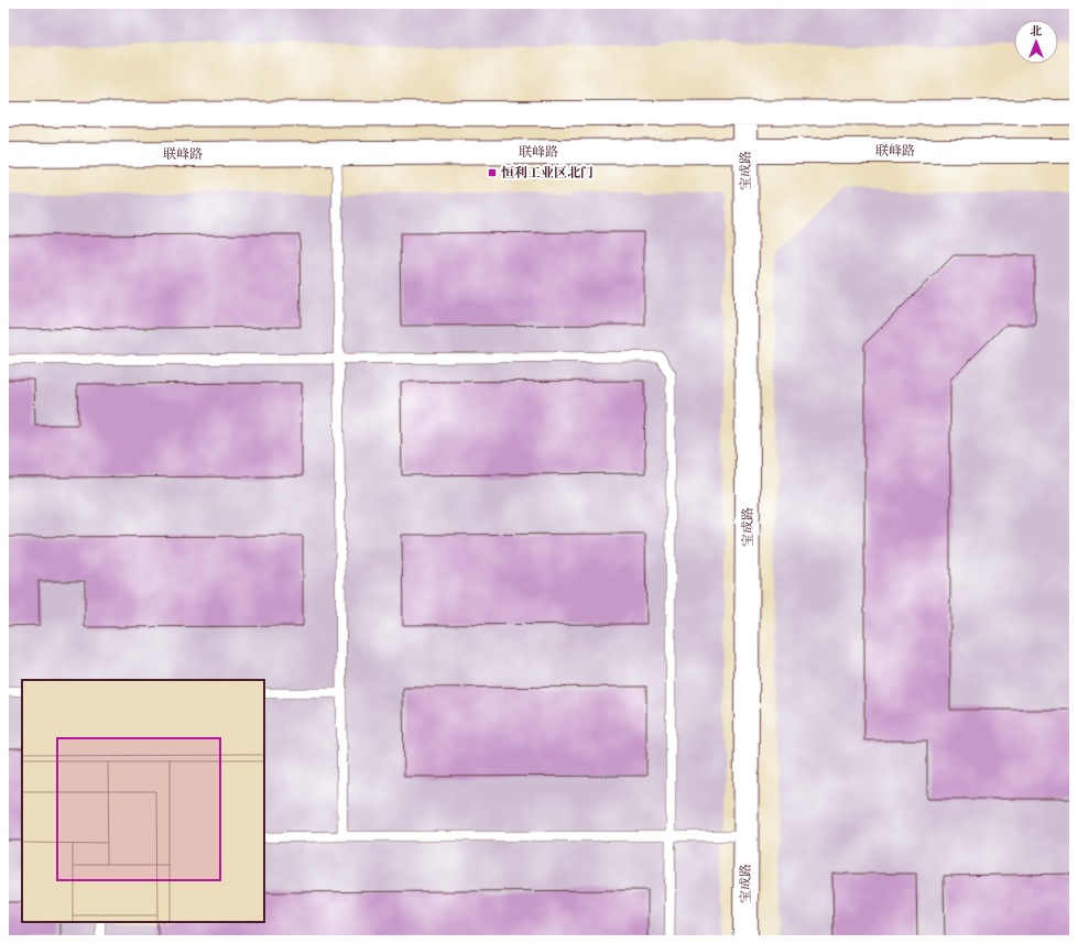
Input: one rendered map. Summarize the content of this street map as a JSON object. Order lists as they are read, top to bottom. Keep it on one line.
{"streets":{"street":["联峰路","宝成路"]},"crossings":[["联峰路","宝成路"]],"places":{"transit":["恒利工业区北门"]},"north":"top"}
